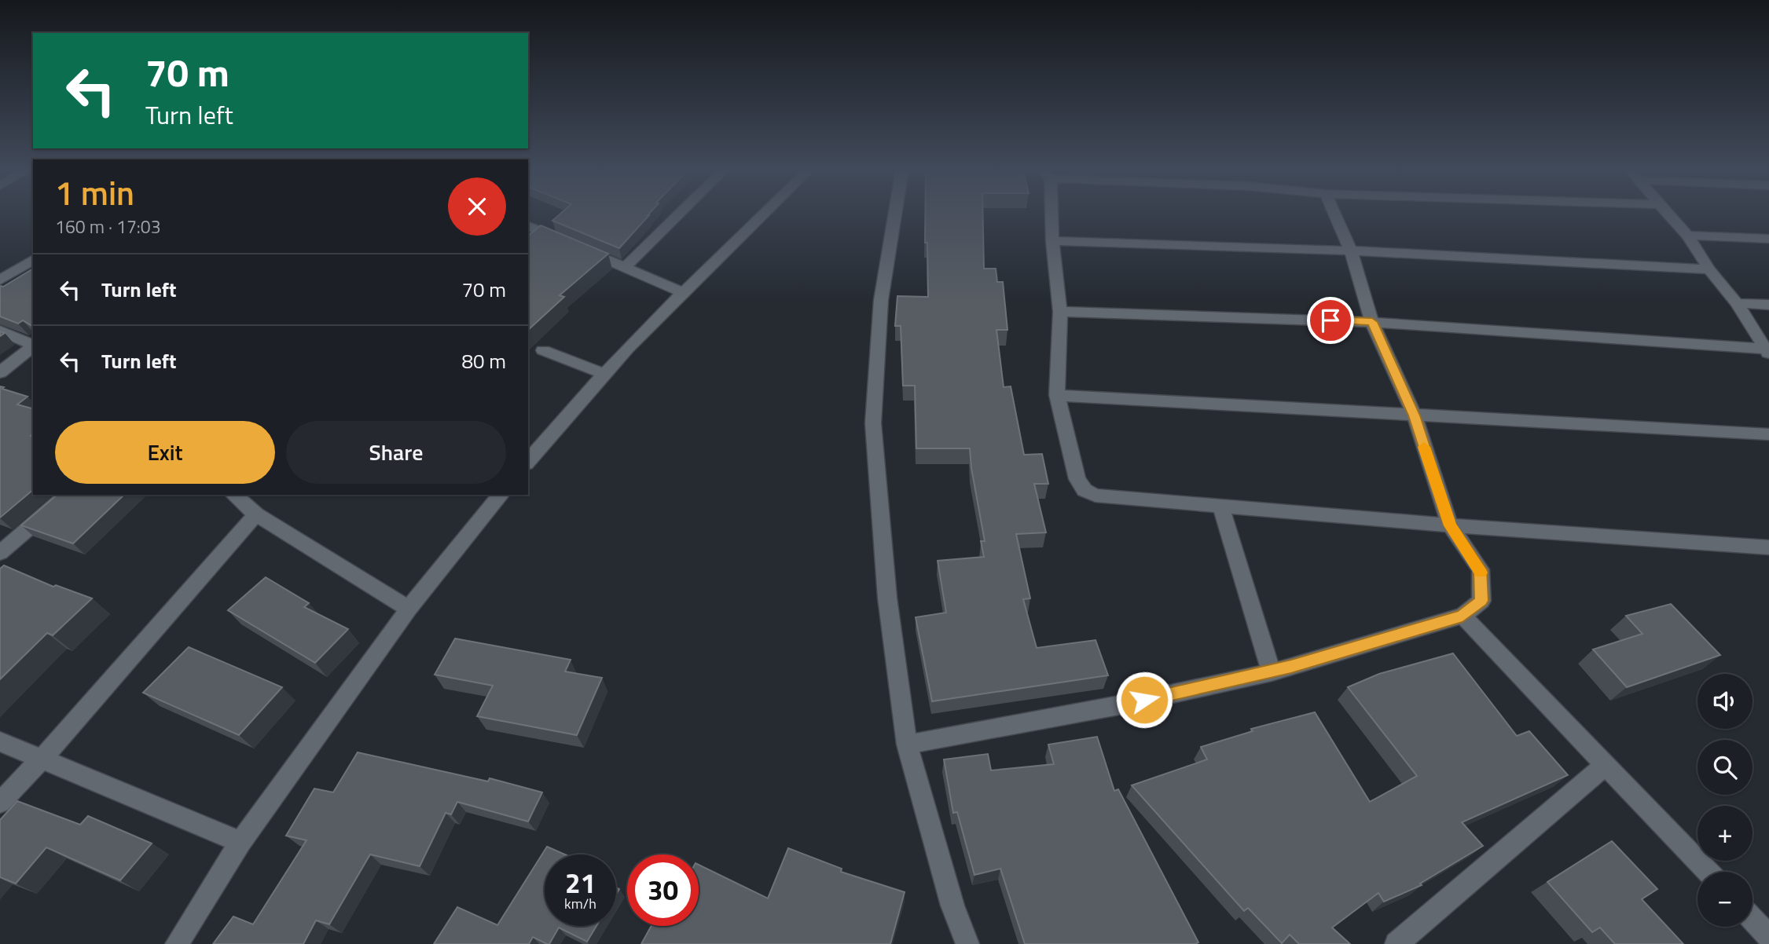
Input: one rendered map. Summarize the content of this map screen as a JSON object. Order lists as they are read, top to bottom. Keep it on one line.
{"page":{"turn":["70 m","Turn left"],"heading":["1 min","160 m · 17:03"],"list":[{"name":"Turn left","value":"70 m"},{"name":"Turn left","value":"80 m"}],"buttons":["Exit","Share"],"map_buttons":["+","−"],"speed":"21 km/h","limit":"30"}}
